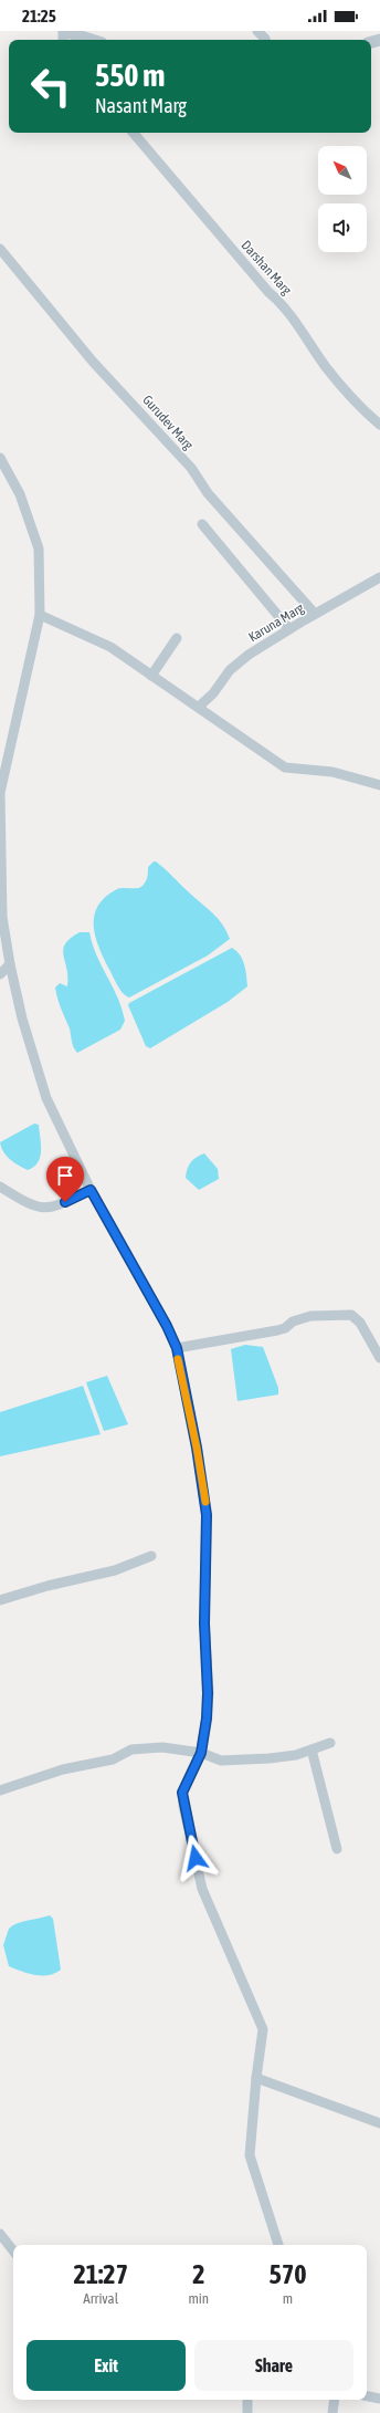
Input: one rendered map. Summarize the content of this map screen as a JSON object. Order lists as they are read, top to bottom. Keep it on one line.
{"streets":{"street":["Darshan Marg","Gurudev Marg","Karuna Marg"]},"crossings":[["Gurudev Marg","Karuna Marg"]],"north":"top left","page":{"status":"21:25","turn":["550 m","Nasant Marg"],"eta":["21:27","Arrival","2","min","570","m"],"buttons":["Exit","Share"]}}
